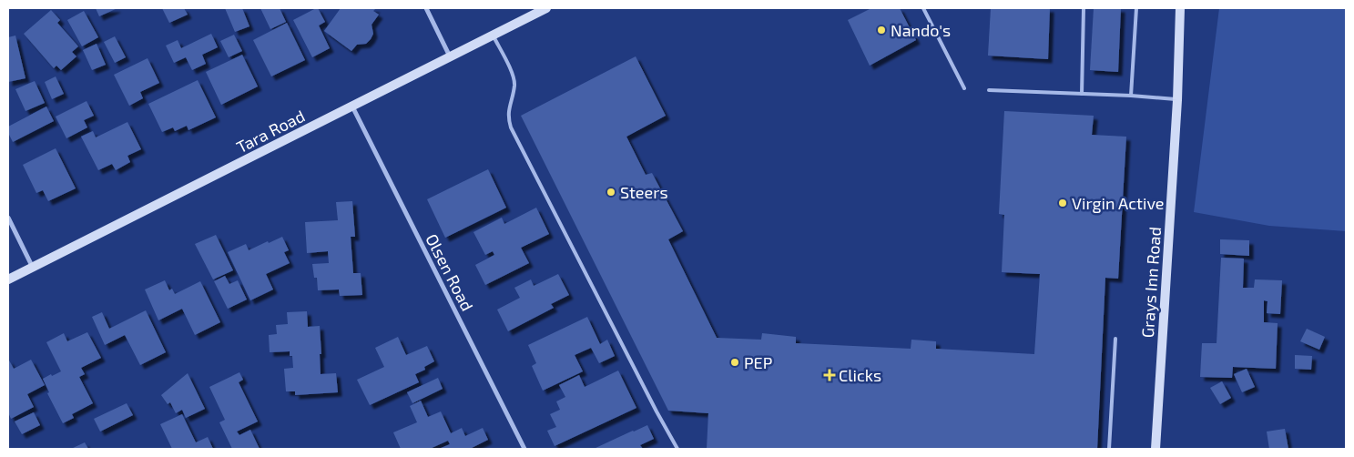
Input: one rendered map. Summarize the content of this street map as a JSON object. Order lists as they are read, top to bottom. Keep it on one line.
{"streets":{"street":["Tara Road","Olsen Road","Grays Inn Road"]},"crossings":[["Tara Road","Olsen Road"]],"places":{"other":["Nando's","Steers","Virgin Active","PEP"],"health":["Clicks"]}}
